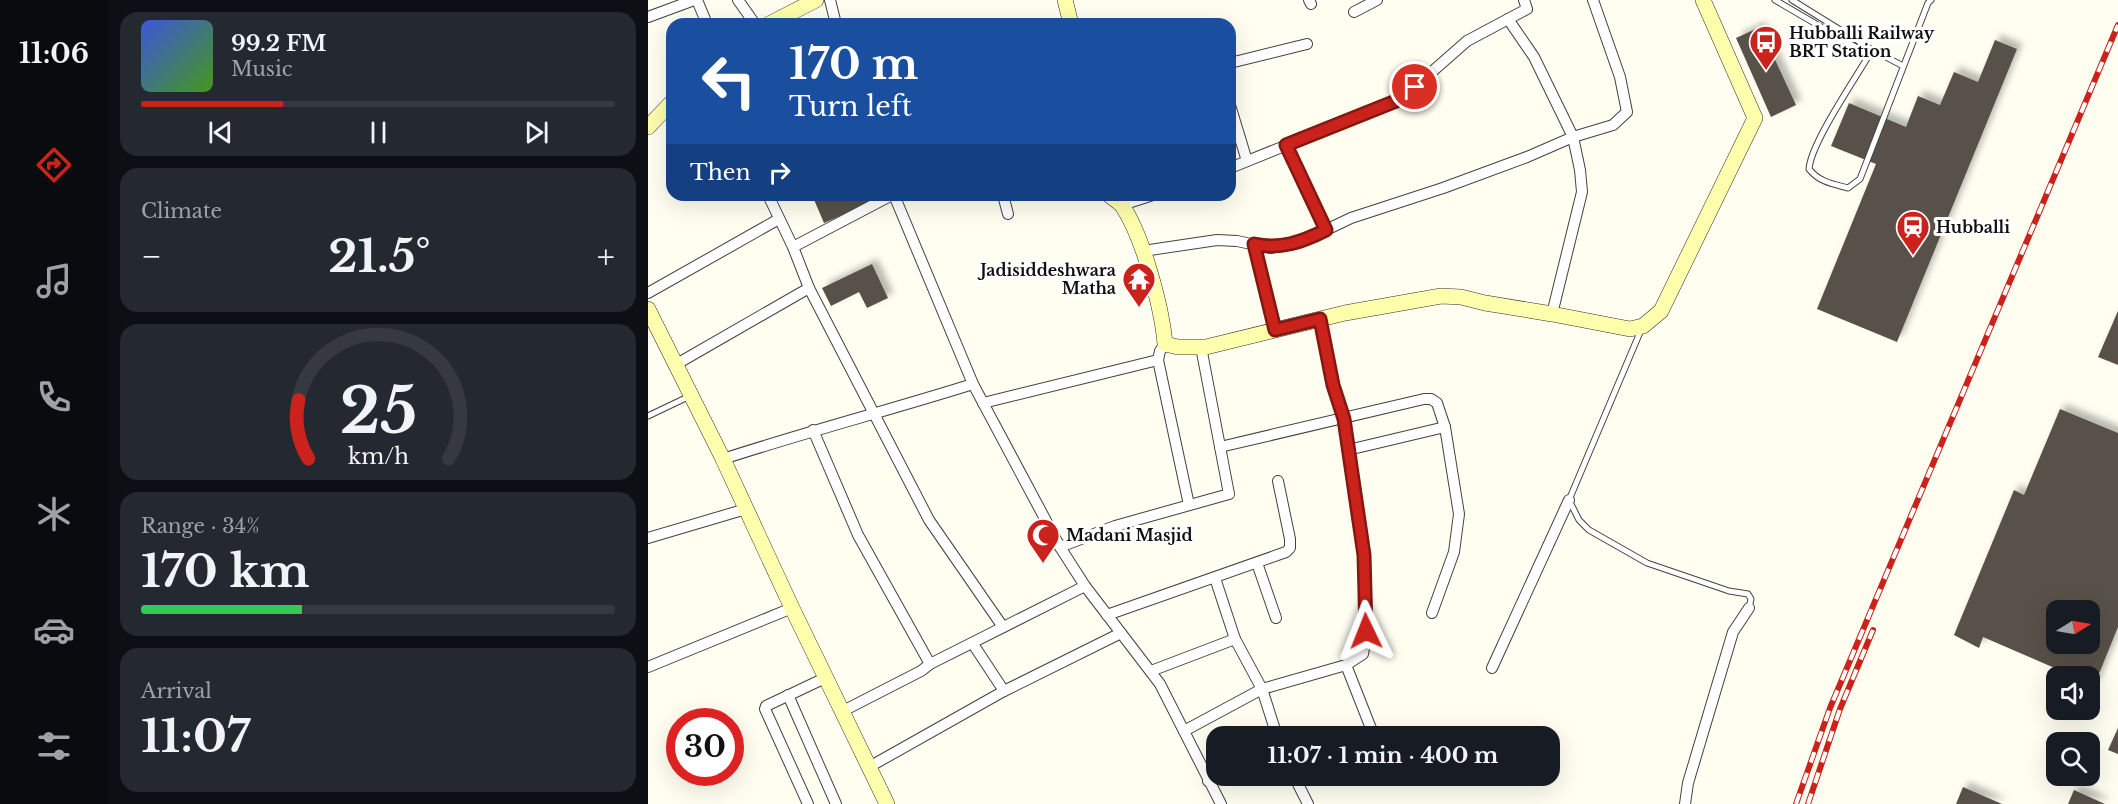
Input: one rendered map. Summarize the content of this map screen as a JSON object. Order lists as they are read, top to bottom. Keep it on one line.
{"places":{"bus stop":["Hubballi Railway BRT Station"],"station":["Hubballi"],"temple":["Jadisiddeshwara Matha"],"mosque":["Madani Masjid"]},"north":"right","page":{"tabs":"11:06","turn":["170 m","Turn left"],"song":["99.2 FM","Music"],"then":"Then","tile":["Climate",["Range · 34%","170 km"],["Arrival","11:07"]],"heat":["−","21.5°","+"],"limit":"30","trip":"11:07 · 1 min · 400 m","gauge":["25","km/h"]}}
